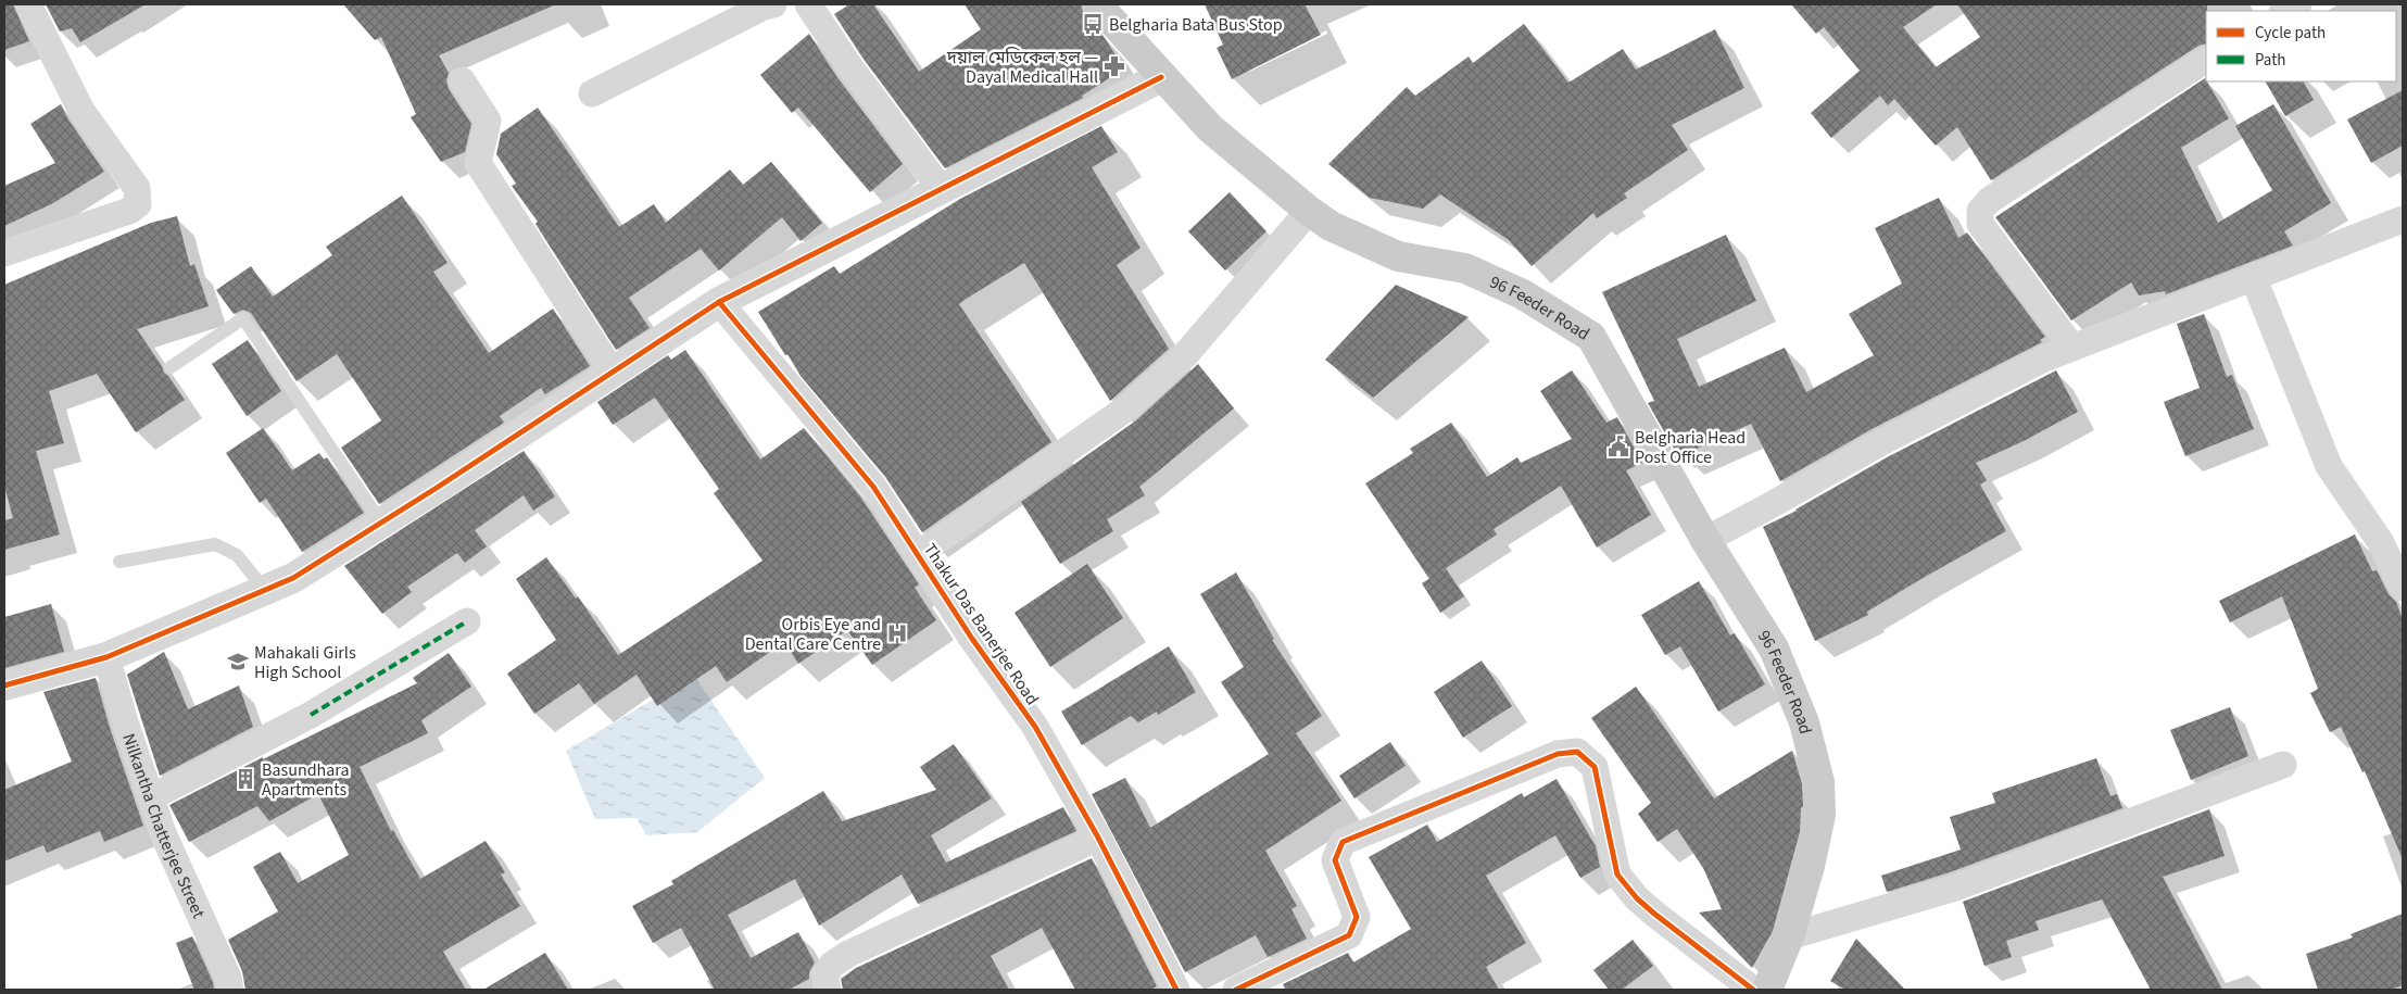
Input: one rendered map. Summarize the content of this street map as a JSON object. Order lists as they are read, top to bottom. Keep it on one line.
{"streets":{"main road":["96 Feeder Road"],"street":["Thakur Das Banerjee Road","Nilkantha Chatterjee Street"]},"places":{"bus stop":["Belgharia Bata Bus Stop"],"pharmacy":["দয়াল মেডিকেল হল — Dayal Medical Hall"],"public building":["Belgharia Head Post Office"],"hospital":["Orbis Eye and Dental Care Centre"],"school or university":["Mahakali Girls High School"],"building":["Basundhara Apartments"]},"legend":["Cycle path","Path"]}
